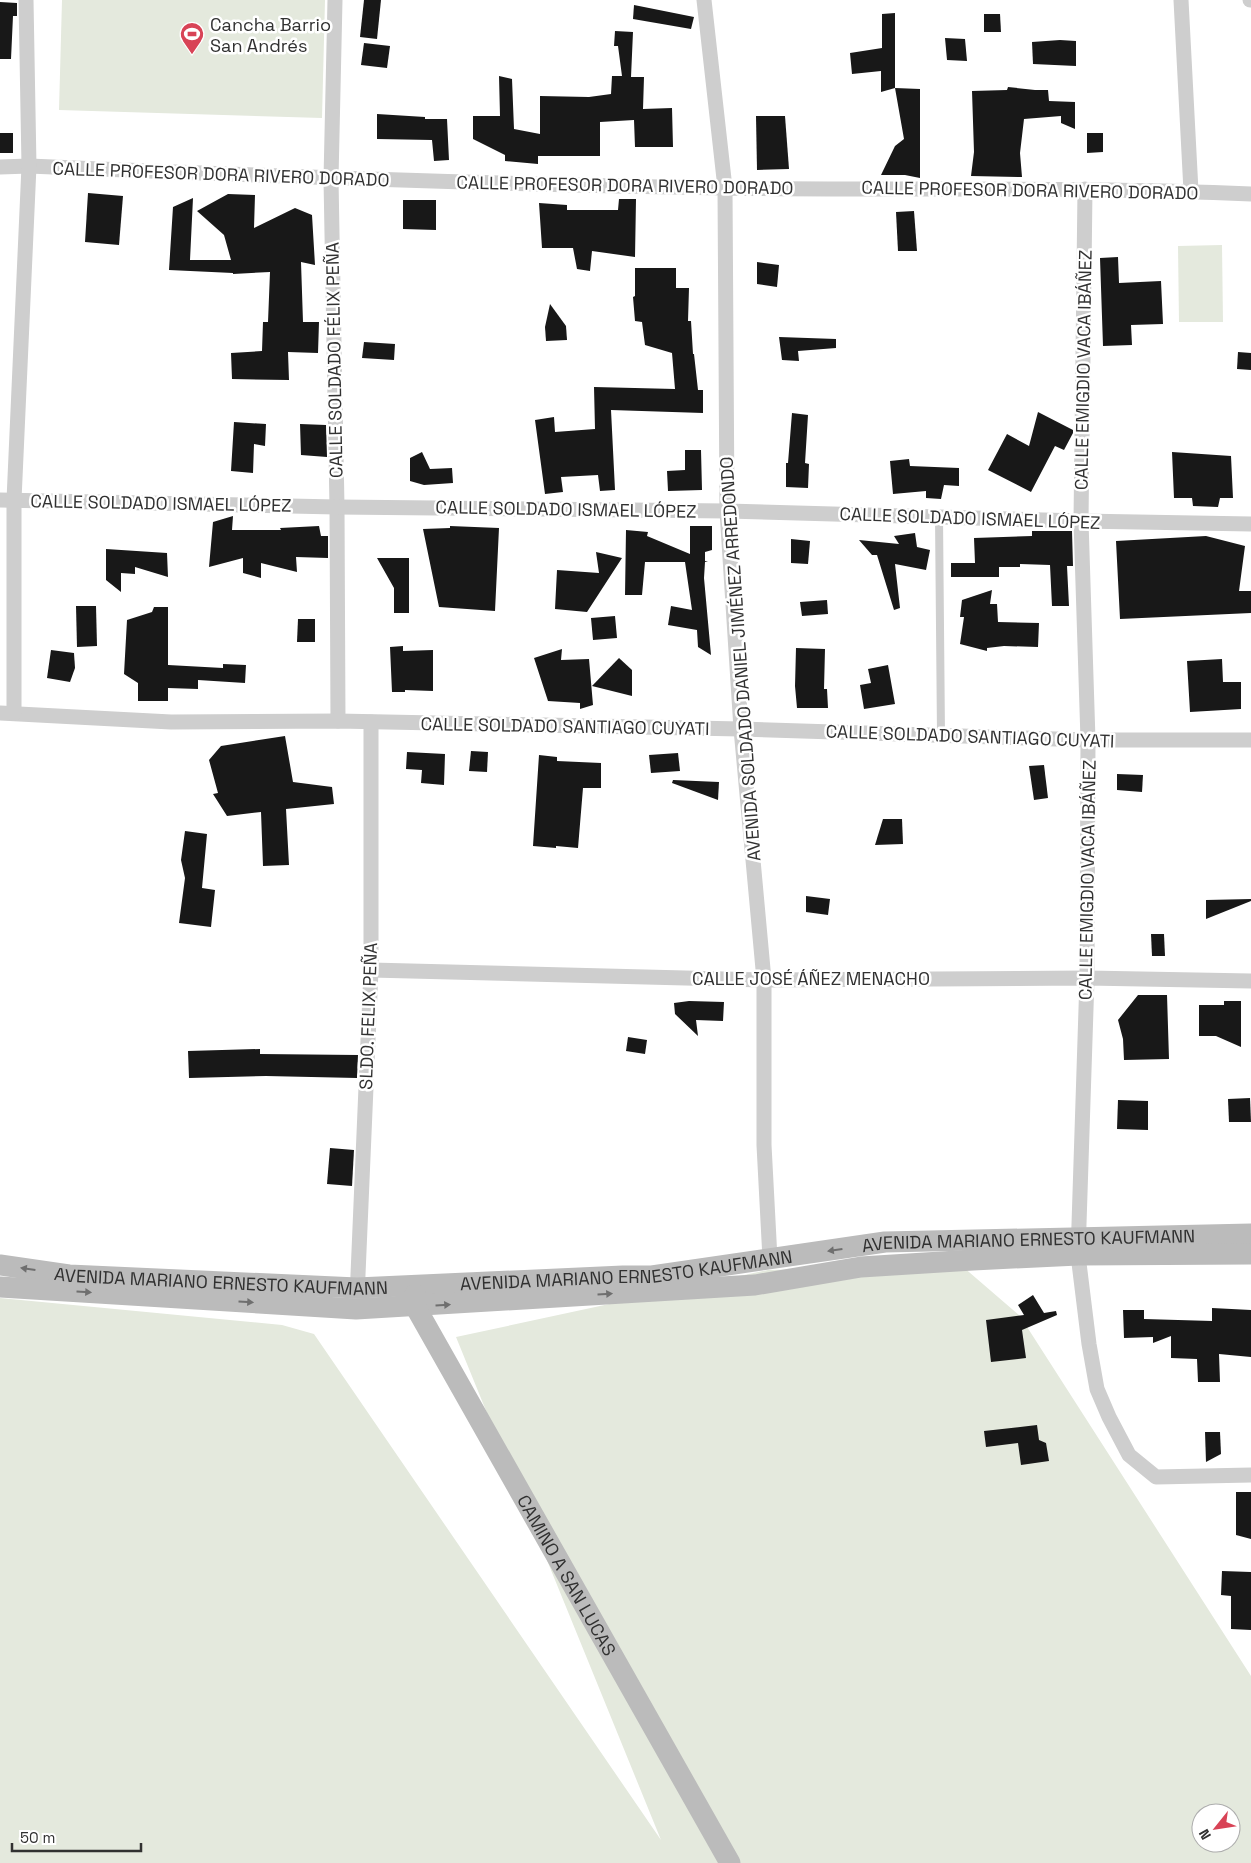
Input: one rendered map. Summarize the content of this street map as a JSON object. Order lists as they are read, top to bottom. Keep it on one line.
{"streets":{"main road":["AVENIDA MARIANO ERNESTO KAUFMANN","CAMINO A SAN LUCAS"],"street":["CALLE PROFESOR DORA RIVERO DORADO","CALLE SOLDADO FÉLIX PEÑA","CALLE EMIGDIO VACA IBÁÑEZ","CALLE SOLDADO ISMAEL LÓPEZ","AVENIDA SOLDADO DANIEL JIMÉNEZ ARREDONDO","CALLE SOLDADO SANTIAGO CUYATI","CALLE JOSÉ ÁÑEZ MENACHO","SLDO. FELIX PEÑA"]},"crossings":[["CALLE PROFESOR DORA RIVERO DORADO","CALLE SOLDADO FÉLIX PEÑA"],["CALLE PROFESOR DORA RIVERO DORADO","CALLE EMIGDIO VACA IBÁÑEZ"],["CALLE PROFESOR DORA RIVERO DORADO","AVENIDA SOLDADO DANIEL JIMÉNEZ ARREDONDO"],["CALLE SOLDADO FÉLIX PEÑA","CALLE SOLDADO ISMAEL LÓPEZ"],["CALLE SOLDADO FÉLIX PEÑA","CALLE SOLDADO SANTIAGO CUYATI"],["CALLE EMIGDIO VACA IBÁÑEZ","CALLE SOLDADO ISMAEL LÓPEZ"],["CALLE EMIGDIO VACA IBÁÑEZ","CALLE SOLDADO SANTIAGO CUYATI"],["CALLE EMIGDIO VACA IBÁÑEZ","CALLE JOSÉ ÁÑEZ MENACHO"],["CALLE EMIGDIO VACA IBÁÑEZ","AVENIDA MARIANO ERNESTO KAUFMANN"],["CALLE SOLDADO ISMAEL LÓPEZ","AVENIDA SOLDADO DANIEL JIMÉNEZ ARREDONDO"],["AVENIDA SOLDADO DANIEL JIMÉNEZ ARREDONDO","CALLE SOLDADO SANTIAGO CUYATI"],["AVENIDA SOLDADO DANIEL JIMÉNEZ ARREDONDO","CALLE JOSÉ ÁÑEZ MENACHO"],["AVENIDA SOLDADO DANIEL JIMÉNEZ ARREDONDO","AVENIDA MARIANO ERNESTO KAUFMANN"],["CALLE SOLDADO SANTIAGO CUYATI","SLDO. FELIX PEÑA"],["CALLE JOSÉ ÁÑEZ MENACHO","SLDO. FELIX PEÑA"],["SLDO. FELIX PEÑA","AVENIDA MARIANO ERNESTO KAUFMANN"],["AVENIDA MARIANO ERNESTO KAUFMANN","CAMINO A SAN LUCAS"]],"places":{"sports":["Cancha Barrio San Andrés"]},"scale_bar":"50 m","north":"bottom left"}
